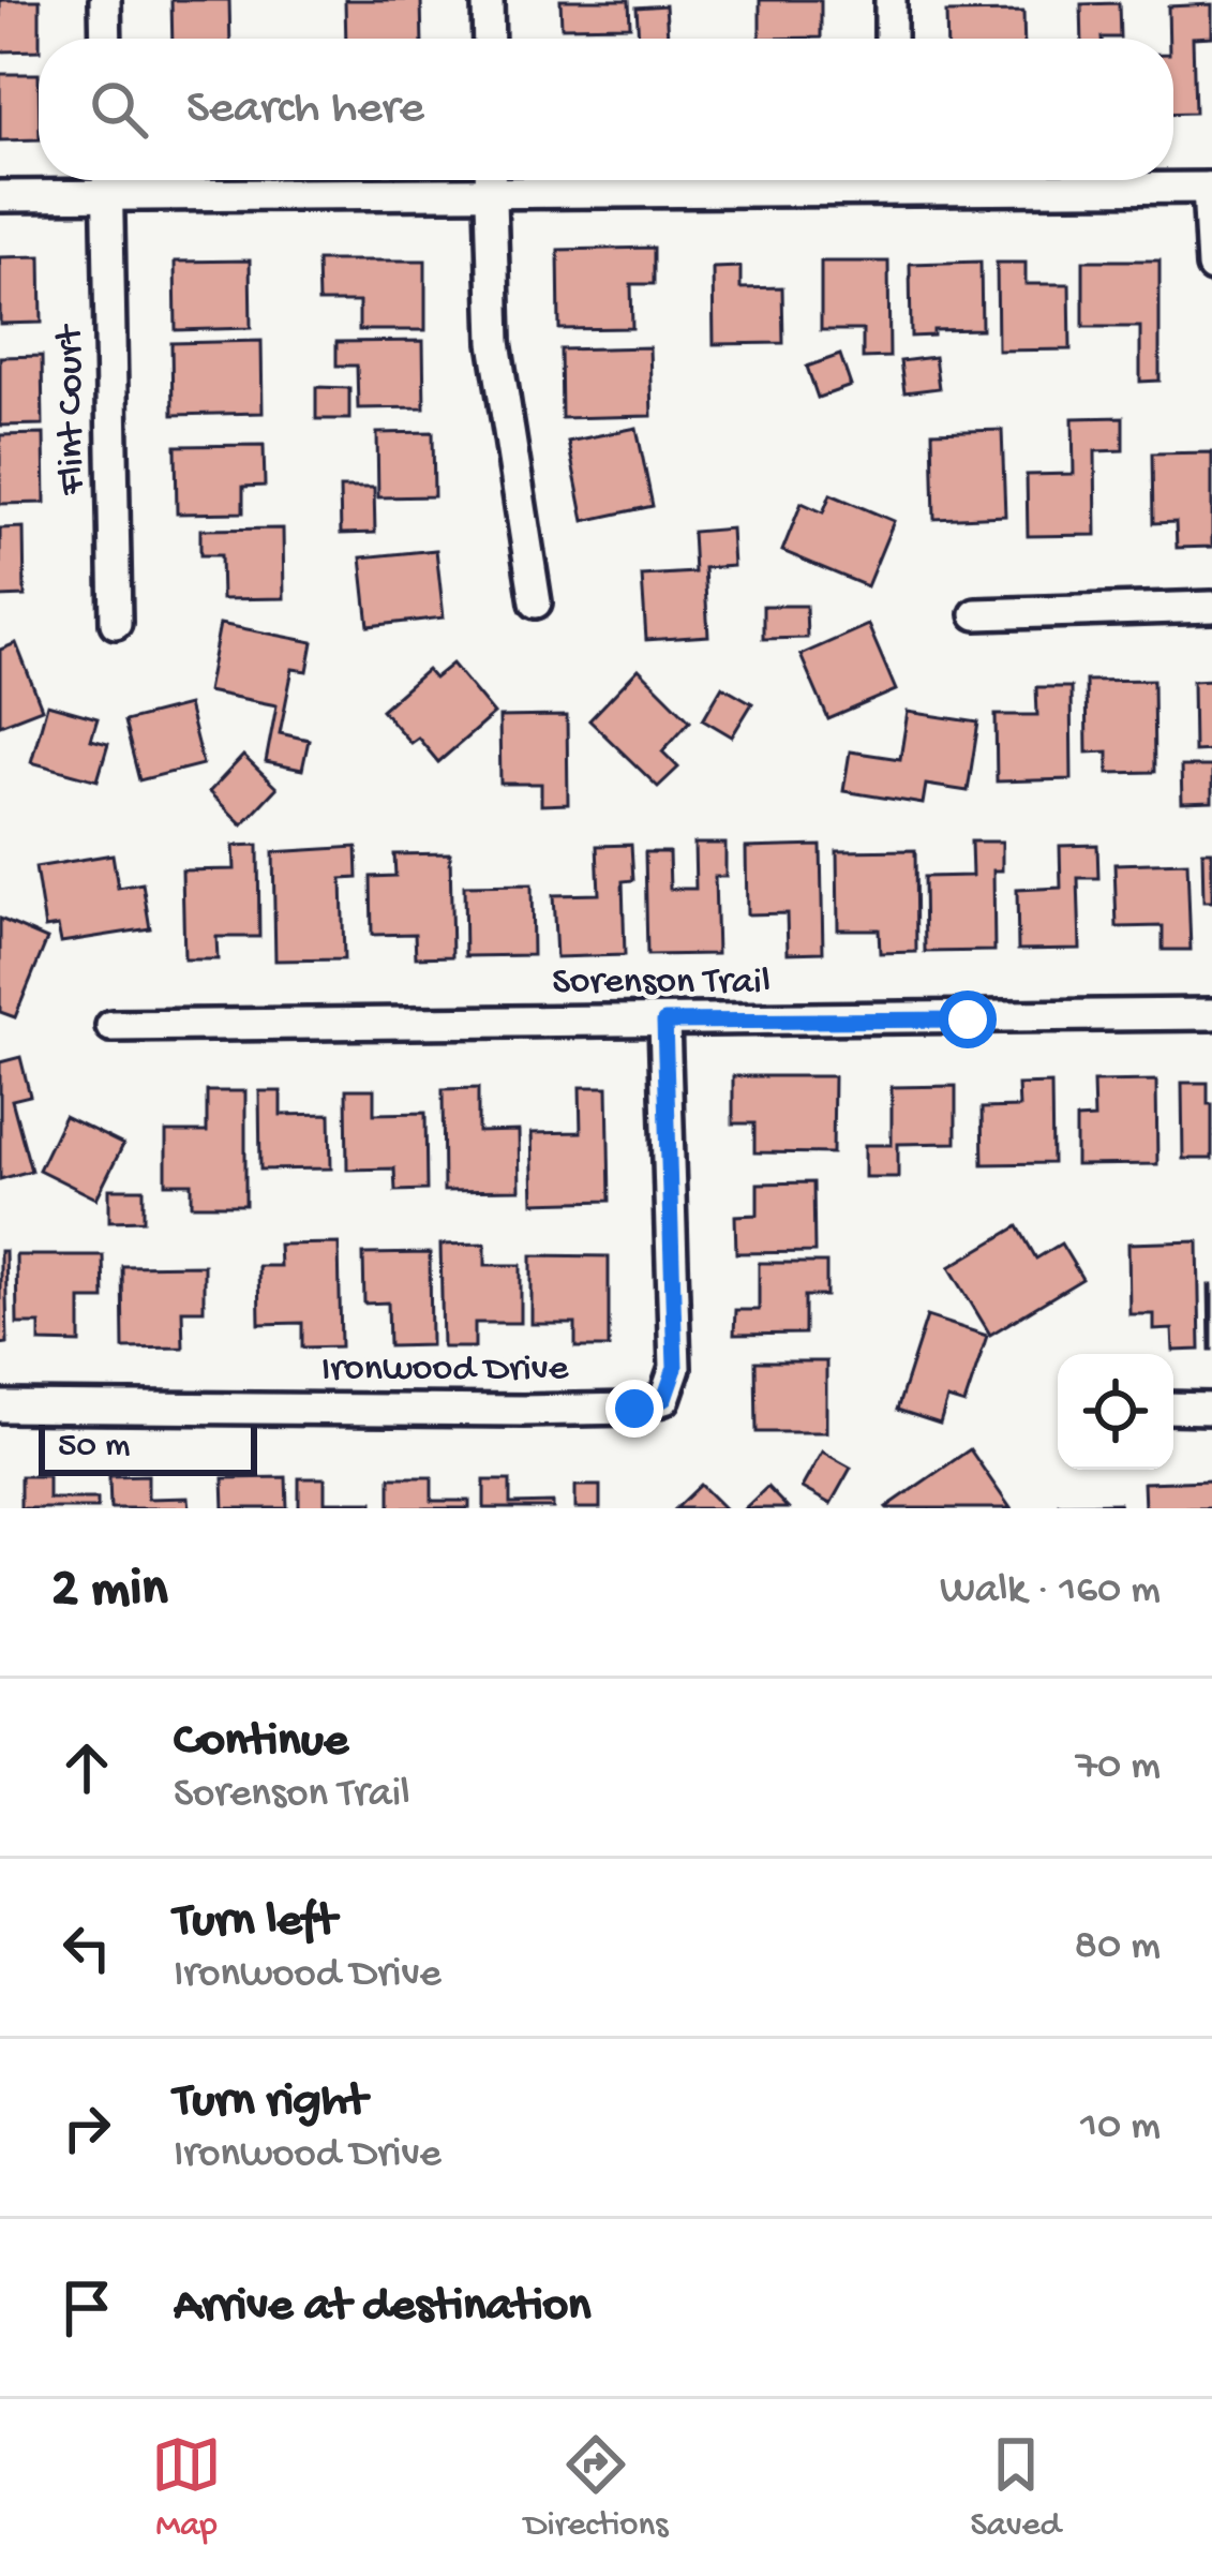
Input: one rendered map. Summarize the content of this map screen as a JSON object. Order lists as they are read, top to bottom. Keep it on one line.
{"streets":{"street":["Flint Court","Sorenson Trail","Ironwood Drive"]},"crossings":[["Sorenson Trail","Ironwood Drive"]],"scale_bar":"50 m","page":{"search":"Search here","scale":"50 m","heading":["2 min","Walk · 160 m"],"list":[["Continue","Sorenson Trail","70 m"],["Turn left","Ironwood Drive","80 m"],["Turn right","Ironwood Drive","10 m"],"Arrive at destination"],"nav":["Map","Directions","Saved"]}}
